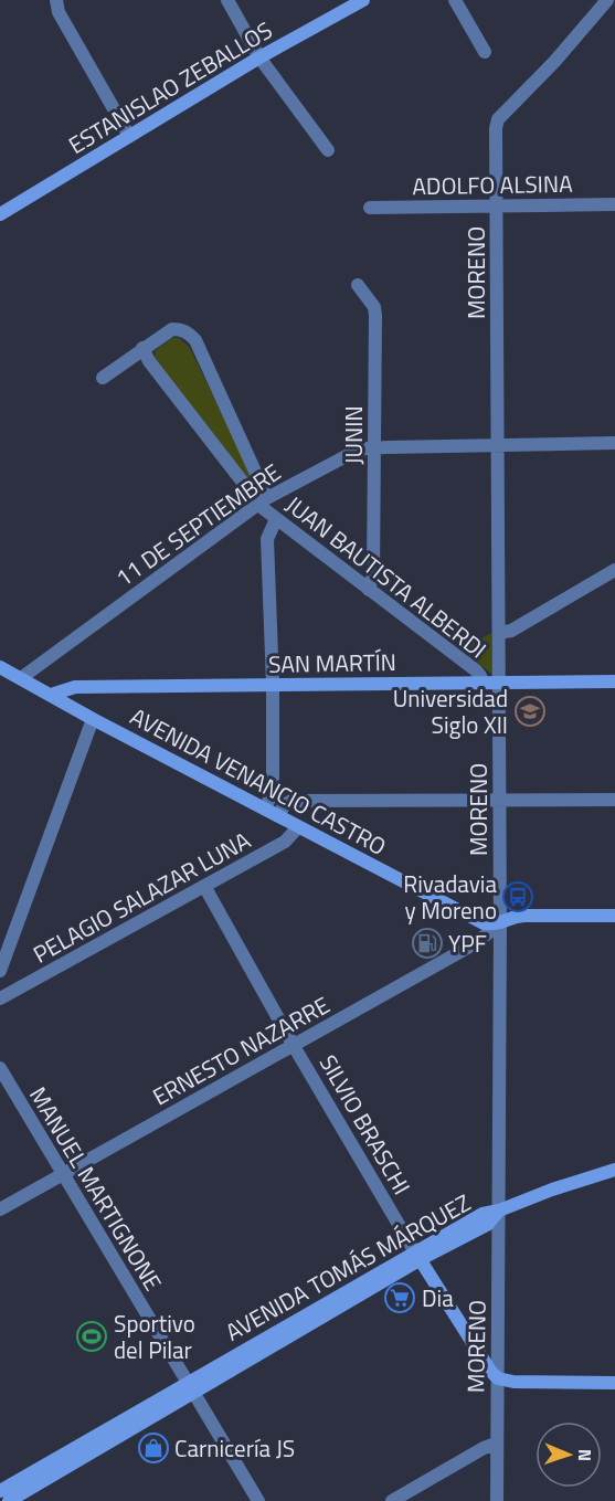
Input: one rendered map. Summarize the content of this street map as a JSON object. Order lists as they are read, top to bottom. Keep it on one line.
{"streets":{"street":["ESTANISLAO ZEBALLOS","ADOLFO ALSINA","MORENO","JUNIN","11 DE SEPTIEMBRE","JUAN BAUTISTA ALBERDI","SAN MARTÍN","AVENIDA VENANCIO CASTRO","PELAGIO SALAZAR LUNA","ERNESTO NAZARRE","SILVIO BRASCHI","MANUEL MARTIGNONE","AVENIDA TOMÁS MÁRQUEZ"]},"crossings":[["ADOLFO ALSINA","MORENO"],["MORENO","11 DE SEPTIEMBRE"],["MORENO","JUAN BAUTISTA ALBERDI"],["MORENO","SAN MARTÍN"],["MORENO","AVENIDA VENANCIO CASTRO"],["MORENO","ERNESTO NAZARRE"],["MORENO","SILVIO BRASCHI"],["MORENO","AVENIDA TOMÁS MÁRQUEZ"],["JUNIN","11 DE SEPTIEMBRE"],["JUNIN","JUAN BAUTISTA ALBERDI"],["11 DE SEPTIEMBRE","JUAN BAUTISTA ALBERDI"],["11 DE SEPTIEMBRE","AVENIDA VENANCIO CASTRO"],["JUAN BAUTISTA ALBERDI","SAN MARTÍN"],["SAN MARTÍN","AVENIDA VENANCIO CASTRO"],["AVENIDA VENANCIO CASTRO","PELAGIO SALAZAR LUNA"],["AVENIDA VENANCIO CASTRO","ERNESTO NAZARRE"],["PELAGIO SALAZAR LUNA","SILVIO BRASCHI"],["ERNESTO NAZARRE","SILVIO BRASCHI"],["ERNESTO NAZARRE","MANUEL MARTIGNONE"],["SILVIO BRASCHI","AVENIDA TOMÁS MÁRQUEZ"],["MANUEL MARTIGNONE","AVENIDA TOMÁS MÁRQUEZ"]],"places":{"school or university":["Universidad Siglo XII"],"bus stop":["Rivadavia y Moreno"],"fuel station":["YPF"],"supermarket":["Dia"],"sports":["Sportivo del Pilar"],"shop":["Carnicería JS"]},"north":"right"}
